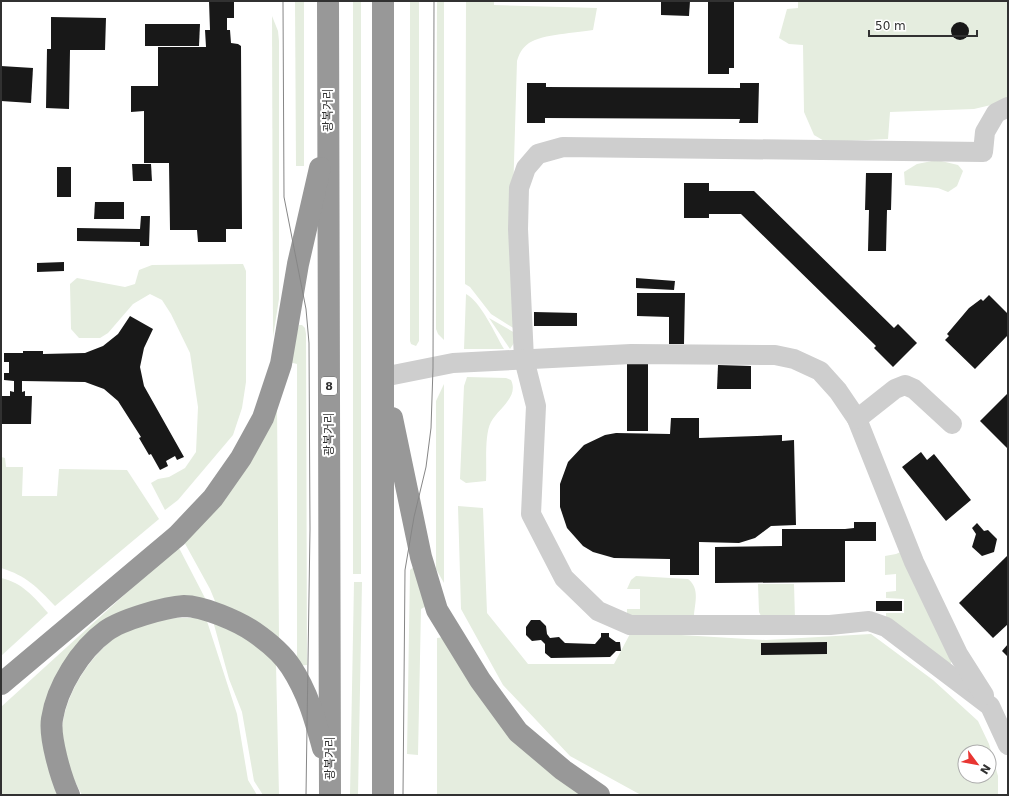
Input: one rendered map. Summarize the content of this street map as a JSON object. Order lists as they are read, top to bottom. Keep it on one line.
{"streets":{"highway":["광복거리","8"]},"scale_bar":"50 m","north":"bottom right"}
